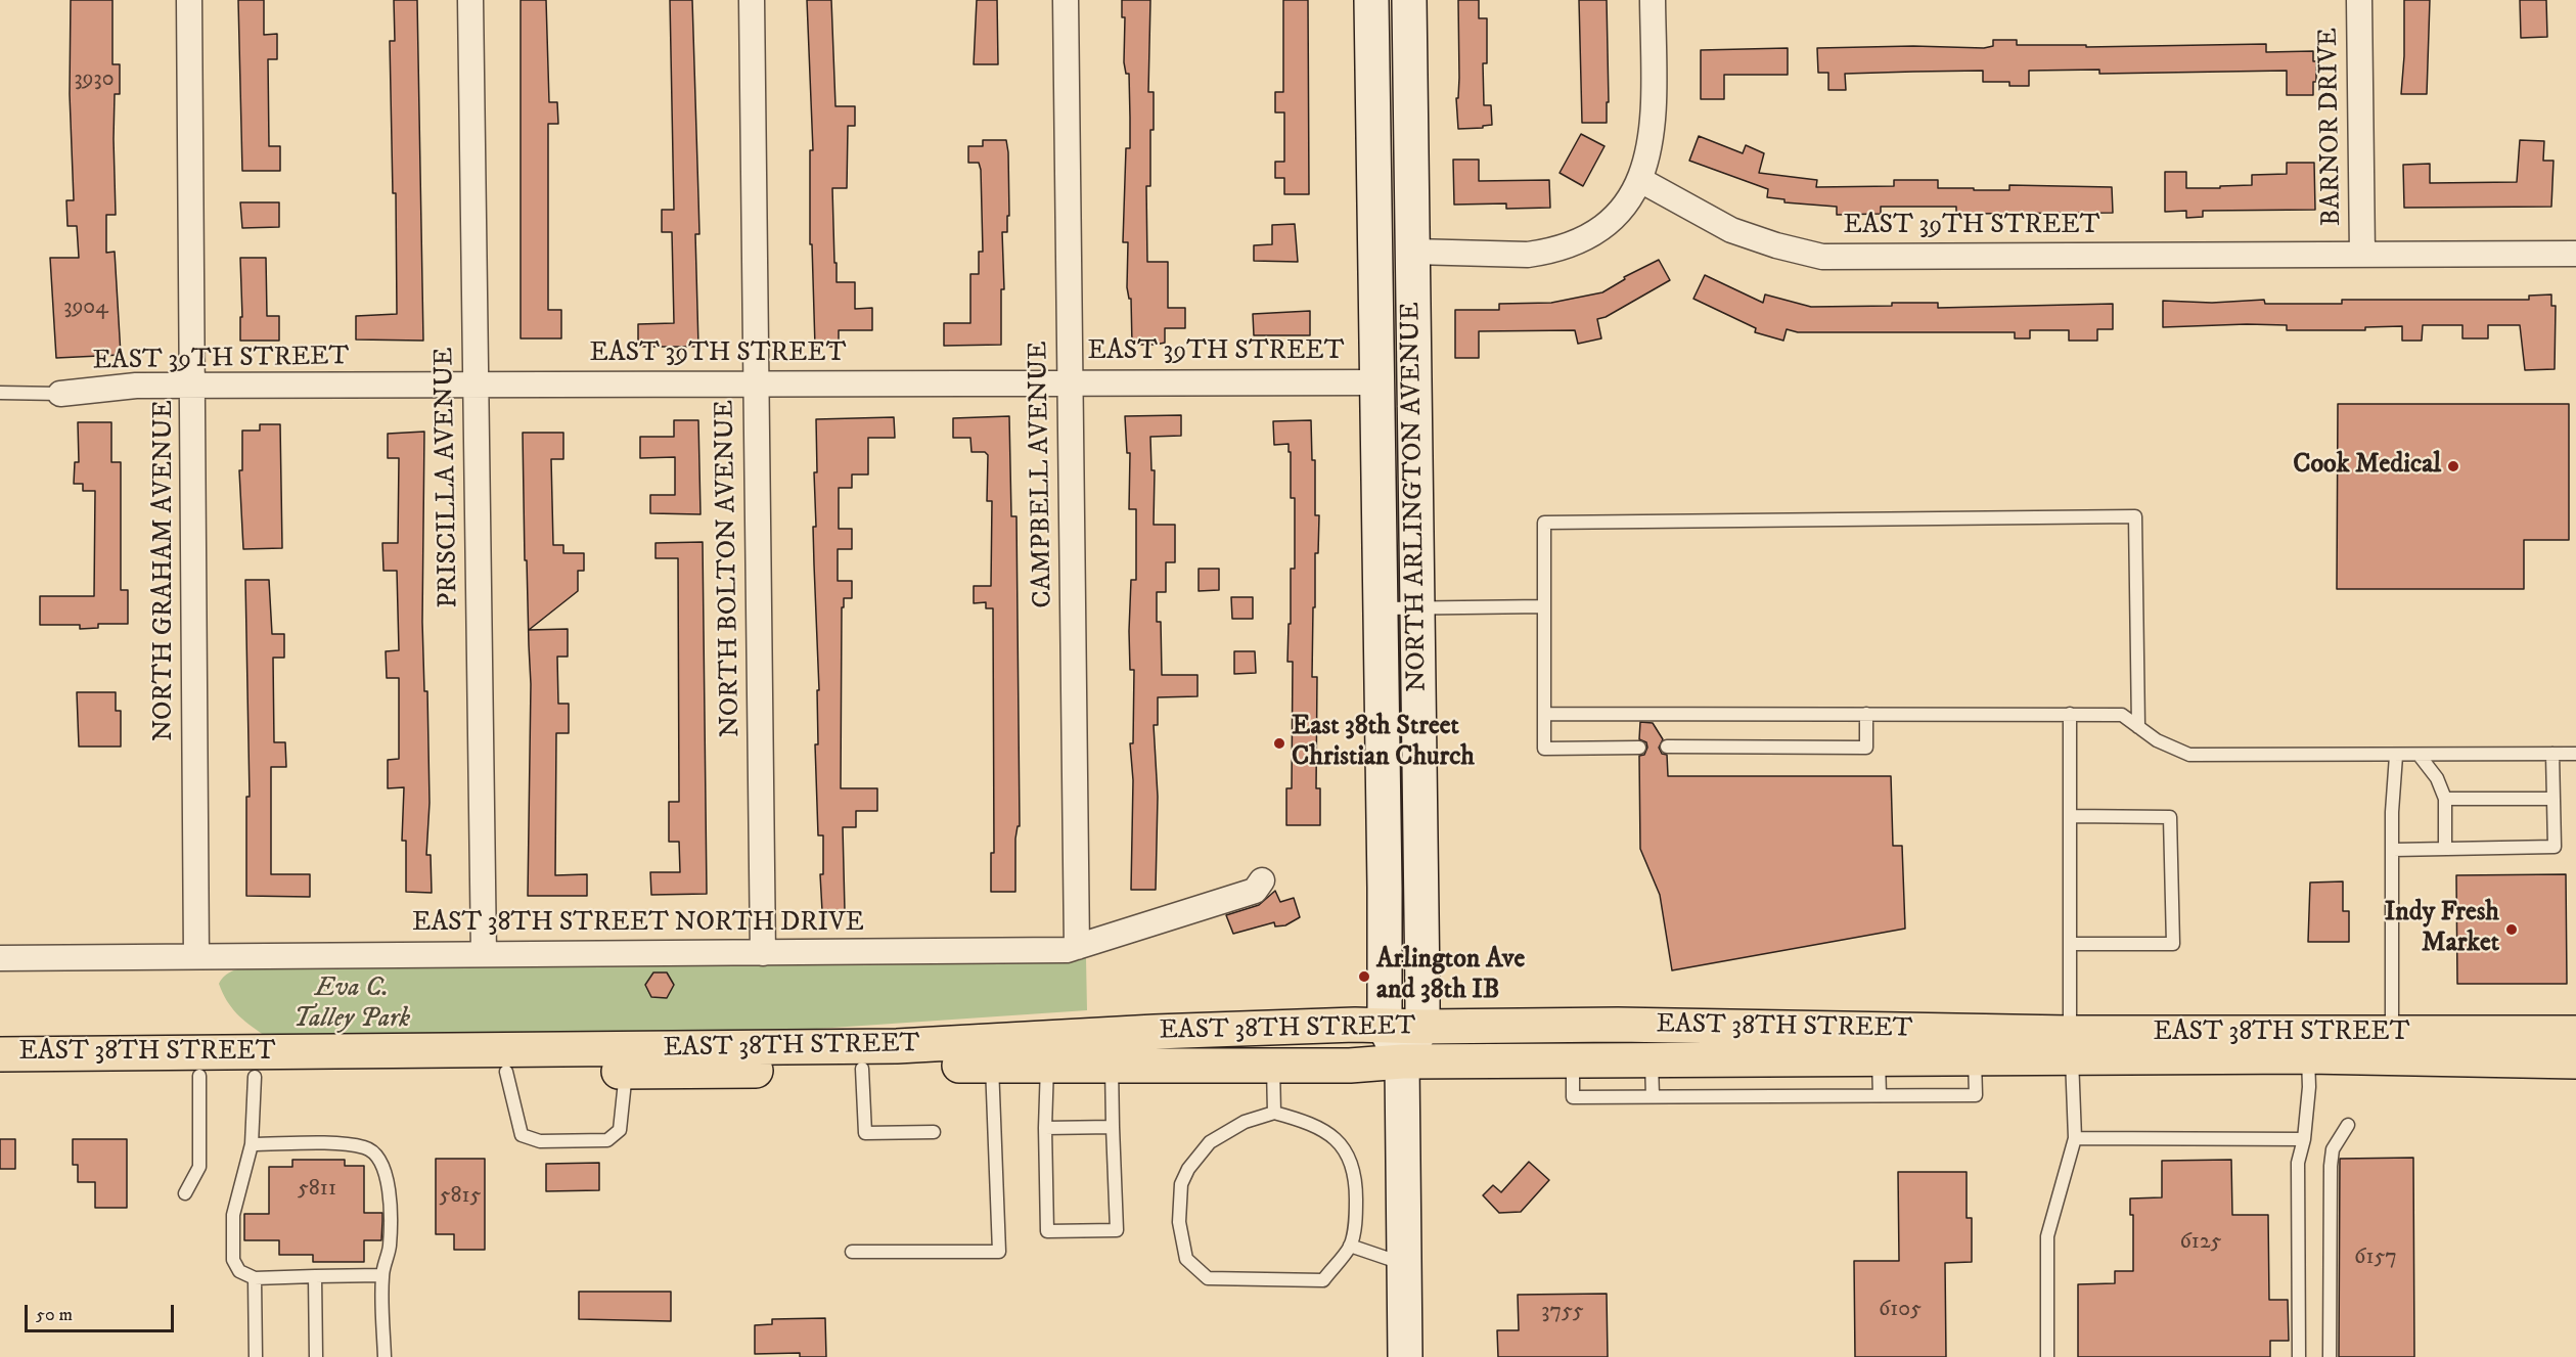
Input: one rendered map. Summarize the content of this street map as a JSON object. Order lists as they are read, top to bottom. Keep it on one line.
{"streets":{"main road":["NORTH ARLINGTON AVENUE","EAST 38TH STREET"],"street":["BARNOR DRIVE","EAST 39TH STREET","CAMPBELL AVENUE","PRISCILLA AVENUE","NORTH BOLTON AVENUE","NORTH GRAHAM AVENUE","EAST 38TH STREET NORTH DRIVE"]},"crossings":[["BARNOR DRIVE","EAST 39TH STREET"],["EAST 39TH STREET","CAMPBELL AVENUE"],["EAST 39TH STREET","PRISCILLA AVENUE"],["EAST 39TH STREET","NORTH ARLINGTON AVENUE"],["EAST 39TH STREET","NORTH BOLTON AVENUE"],["EAST 39TH STREET","NORTH GRAHAM AVENUE"],["CAMPBELL AVENUE","EAST 38TH STREET NORTH DRIVE"],["PRISCILLA AVENUE","EAST 38TH STREET NORTH DRIVE"],["NORTH ARLINGTON AVENUE","EAST 38TH STREET"],["NORTH BOLTON AVENUE","EAST 38TH STREET NORTH DRIVE"],["NORTH GRAHAM AVENUE","EAST 38TH STREET NORTH DRIVE"]],"parks":["Eva C. Talley Park"],"places":["Cook Medical","East 38th Street Christian Church","Indy Fresh Market","Arlington Ave and 38th IB"],"house_numbers":["3930","3904","5811","5815","6125","6157","6105","3755"],"scale_bar":"50 m"}
